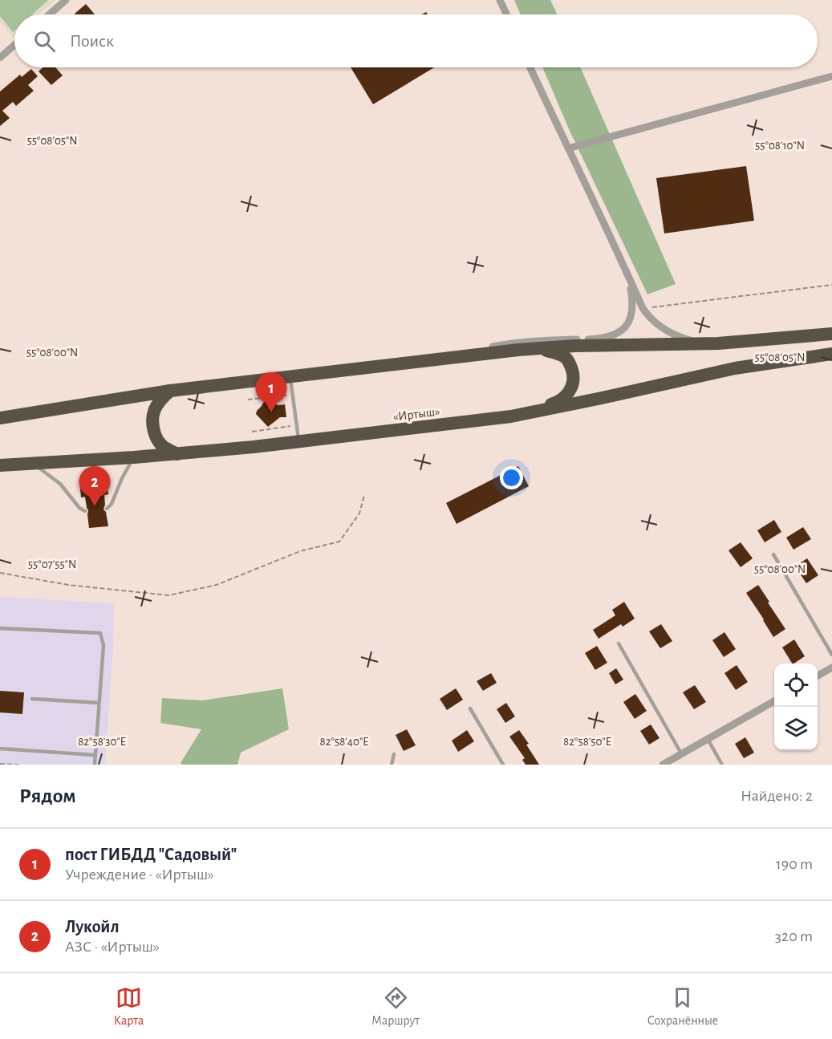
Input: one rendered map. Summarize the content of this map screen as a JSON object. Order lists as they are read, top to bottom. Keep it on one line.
{"streets":{"highway":["«Иртыш»"]},"page":{"search":"Поиск","pins":["1","2"],"heading":["Рядом","Найдено: 2"],"list":[{"mark":"1","name":"пост ГИБДД \"Садовый\"","note":"Учреждение · «Иртыш»","value":"190 m"},{"mark":"2","name":"Лукойл","note":"АЗС · «Иртыш»","value":"320 m"}],"nav":["Карта","Маршрут","Сохранённые"]},"coordinates":["55°08'05\"N","55°08'10\"N","55°08'00\"N","55°07'55\"N","82°58'30\"E","82°58'40\"E","82°58'50\"E"]}
